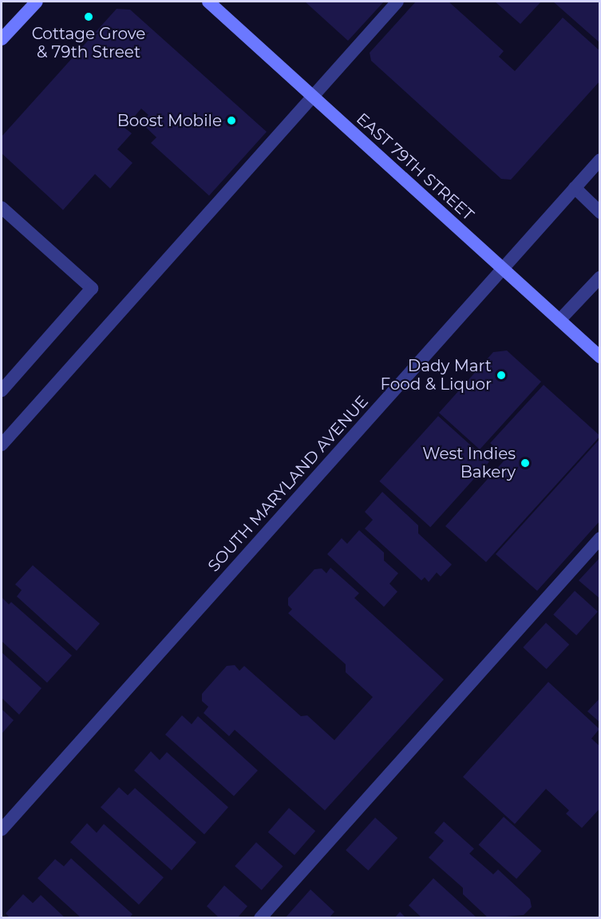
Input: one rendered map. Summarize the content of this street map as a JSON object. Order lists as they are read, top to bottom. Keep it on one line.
{"streets":{"main road":["EAST 79TH STREET"],"street":["SOUTH MARYLAND AVENUE"]},"crossings":[["EAST 79TH STREET","SOUTH MARYLAND AVENUE"]],"places":["Cottage Grove & 79th Street","Boost Mobile","Dady Mart Food & Liquor","West Indies Bakery"]}
